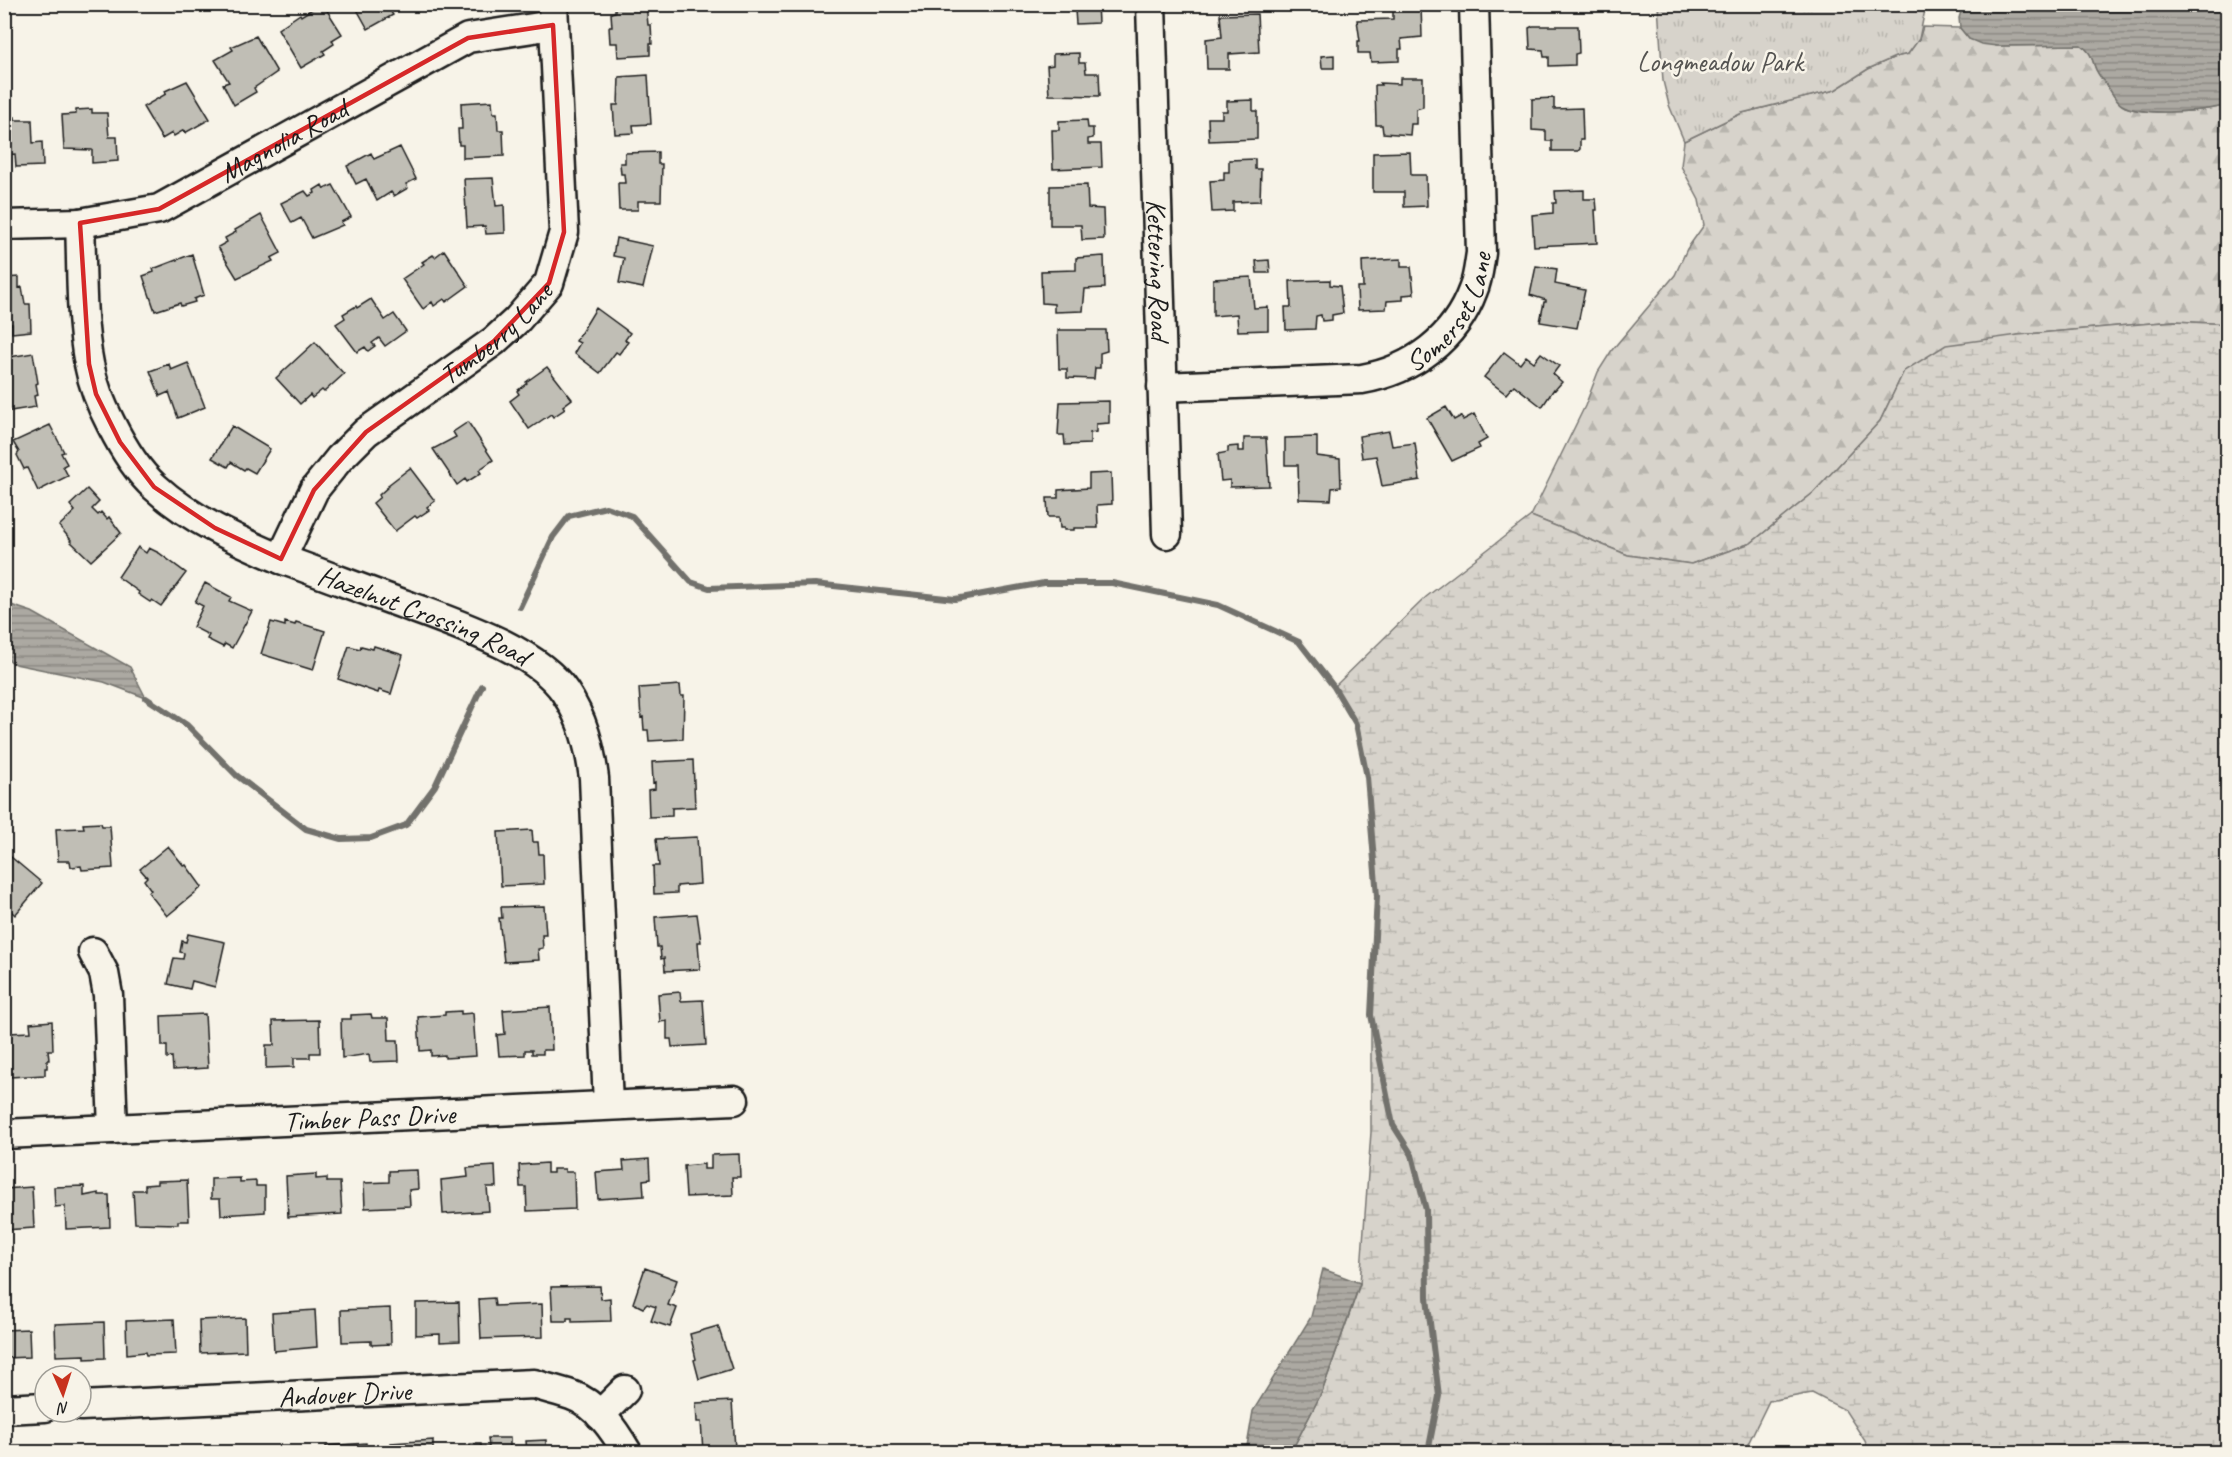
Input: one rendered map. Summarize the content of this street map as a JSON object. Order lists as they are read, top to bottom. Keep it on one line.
{"streets":{"street":["Magnolia Road","Kettering Road","Somerset Lane","Tumberry Lane","Hazelnut Crossing Road","Timber Pass Drive","Andover Drive"]},"crossings":[["Magnolia Road","Tumberry Lane"],["Magnolia Road","Hazelnut Crossing Road"],["Kettering Road","Somerset Lane"],["Tumberry Lane","Hazelnut Crossing Road"],["Hazelnut Crossing Road","Timber Pass Drive"]],"parks":["Longmeadow Park"],"north":"bottom"}
